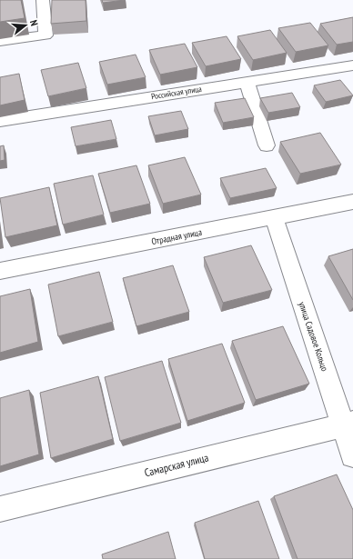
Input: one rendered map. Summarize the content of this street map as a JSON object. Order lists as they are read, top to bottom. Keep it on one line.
{"streets":{"street":["Российская улица","Отрадная улица","улица Садовое Кольцо","Самарская улица"]},"crossings":[["Отрадная улица","улица Садовое Кольцо"],["улица Садовое Кольцо","Самарская улица"]],"north":"right"}
